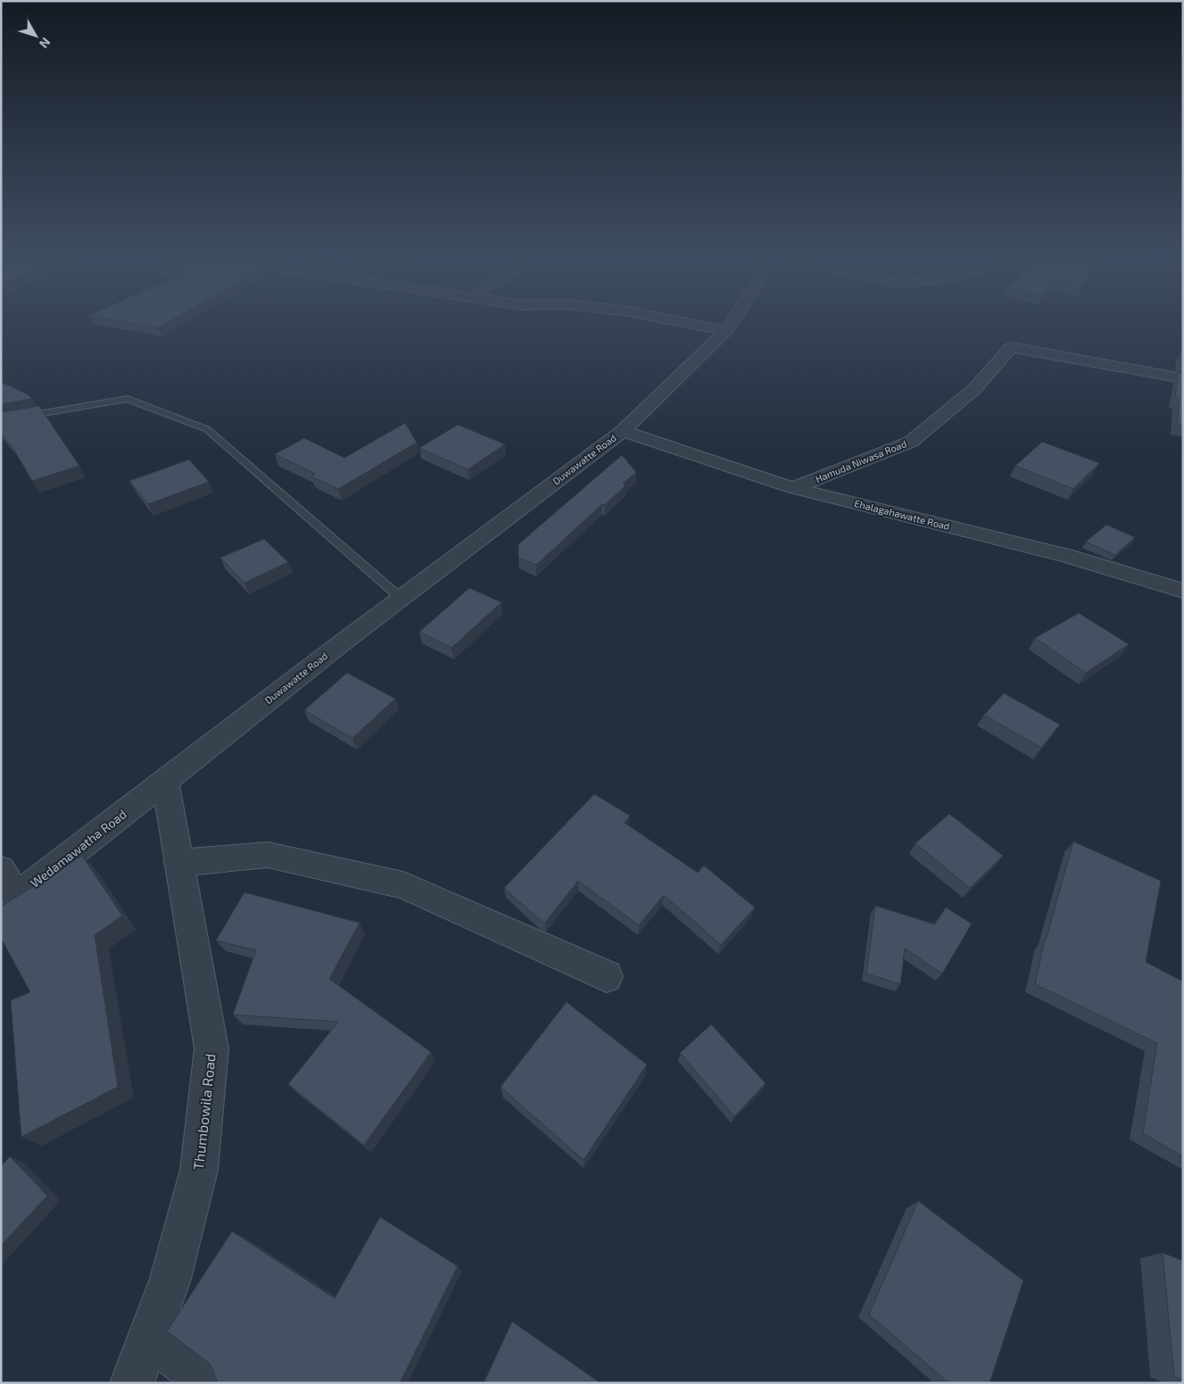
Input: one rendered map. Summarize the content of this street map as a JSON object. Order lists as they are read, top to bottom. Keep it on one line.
{"streets":{"street":["Duwawatte Road","Hamuda Niwasa Road","Ehalagahawatte Road","Wedamawatha Road","Thumbowila Road"]},"crossings":[["Duwawatte Road","Ehalagahawatte Road"],["Duwawatte Road","Wedamawatha Road"],["Duwawatte Road","Thumbowila Road"],["Hamuda Niwasa Road","Ehalagahawatte Road"],["Wedamawatha Road","Thumbowila Road"]],"north":"bottom right"}
